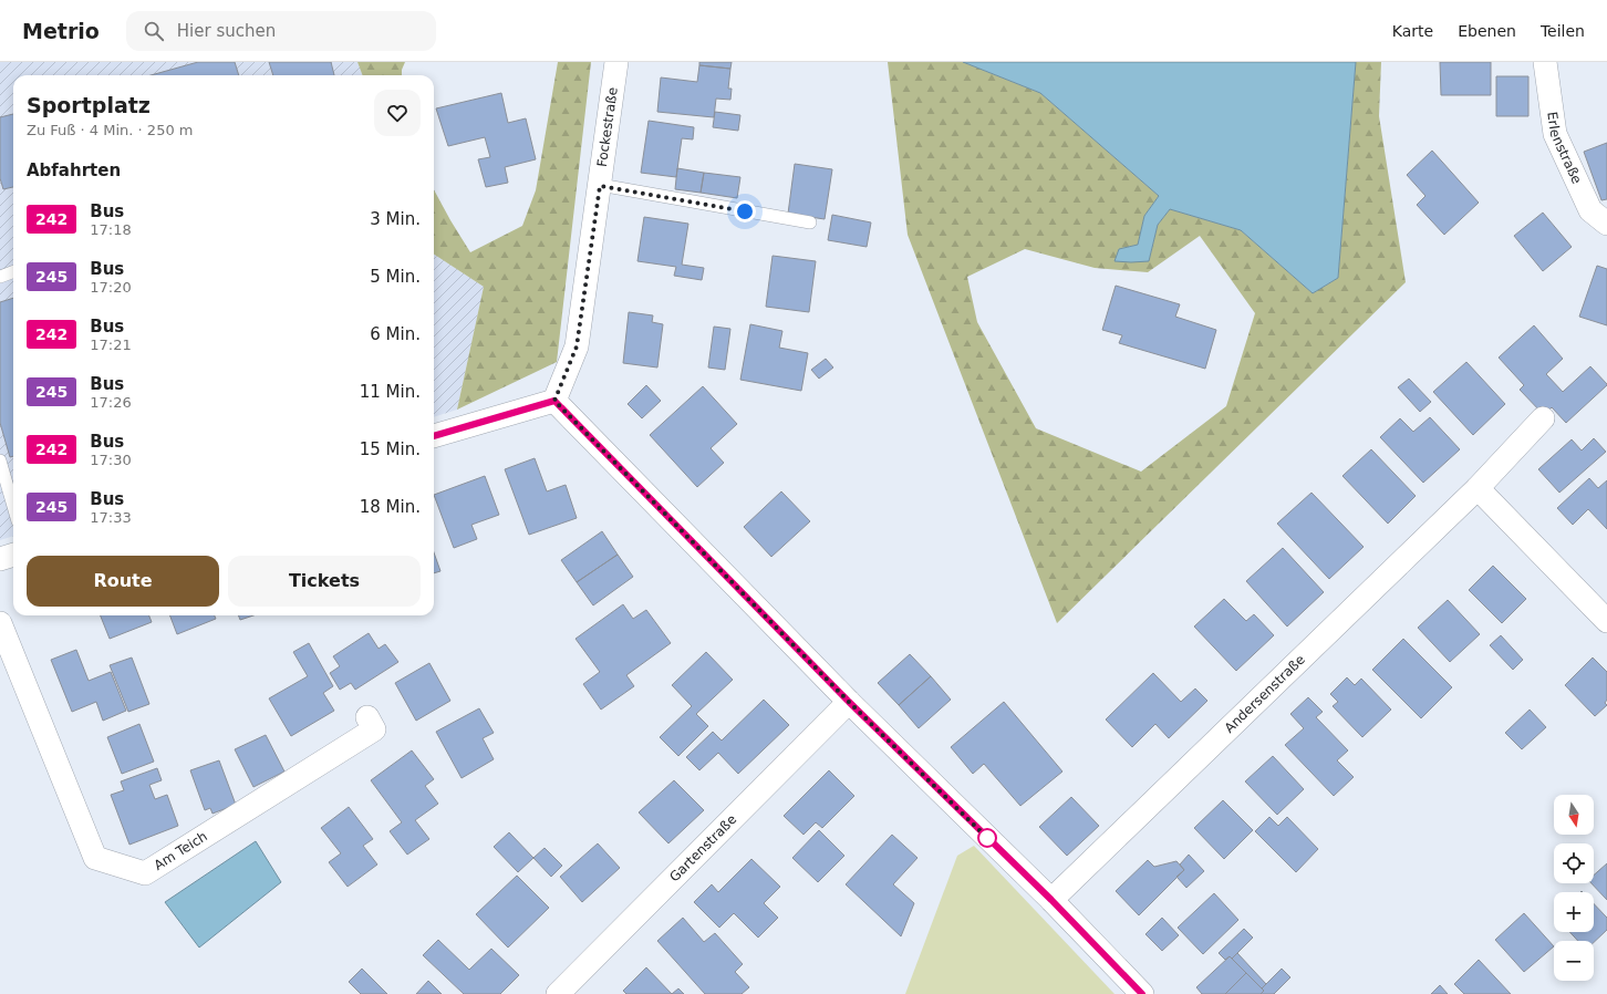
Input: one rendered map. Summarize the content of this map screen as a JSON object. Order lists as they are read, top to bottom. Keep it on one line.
{"streets":{"street":["Fockestraße","Erlenstraße","Andersenstraße","Gartenstraße","Am Teich"]},"lines":["bus line 242"],"north":"bottom","page":{"header":"Metrio","search":"Hier suchen","nav":["Karte","Ebenen","Teilen"],"heading":[["Sportplatz","Zu Fuß · 4 Min. · 250 m"],"Abfahrten"],"list":[{"mark":"242","name":"Bus","note":"17:18","value":"3 Min."},{"mark":"245","name":"Bus","note":"17:20","value":"5 Min."},{"mark":"242","name":"Bus","note":"17:21","value":"6 Min."},{"mark":"245","name":"Bus","note":"17:26","value":"11 Min."},{"mark":"242","name":"Bus","note":"17:30","value":"15 Min."},{"mark":"245","name":"Bus","note":"17:33","value":"18 Min."}],"buttons":["Route","Tickets"],"map_buttons":["+","−"]}}
